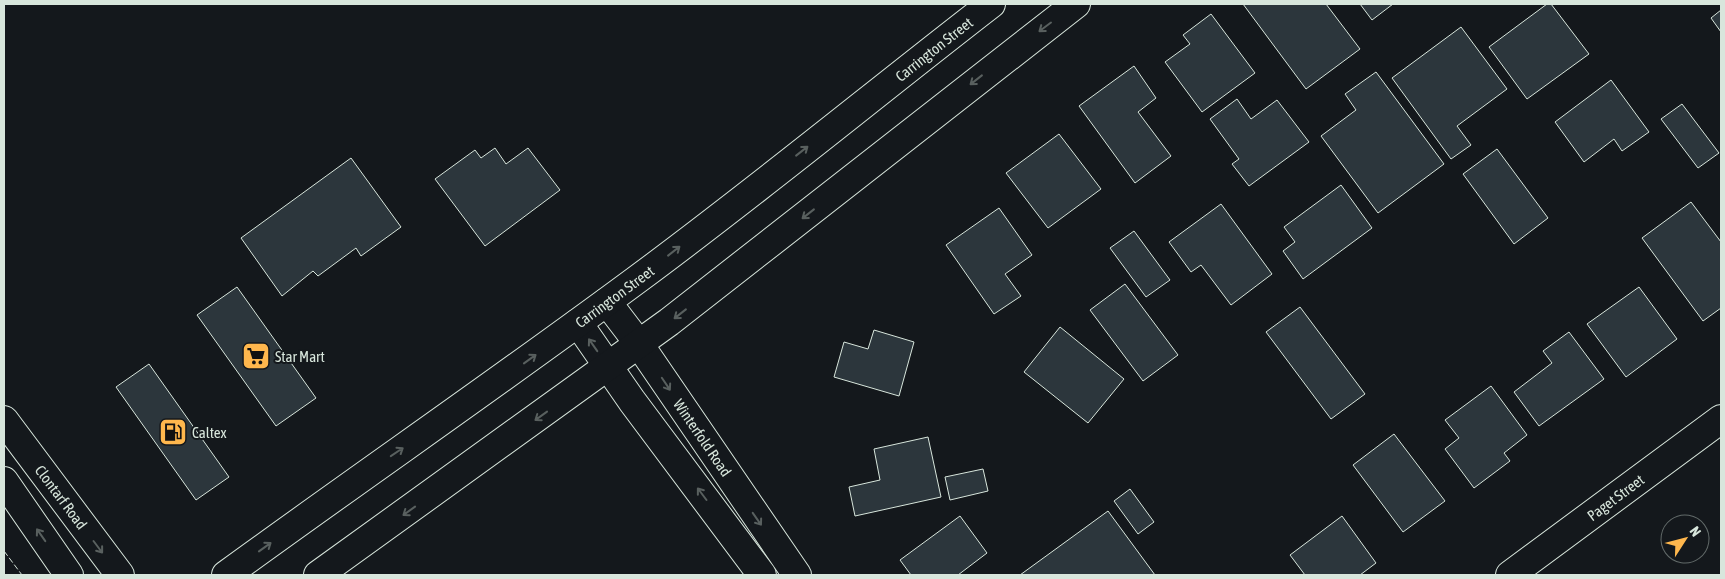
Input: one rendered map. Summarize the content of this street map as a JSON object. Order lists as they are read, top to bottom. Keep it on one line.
{"streets":{"main road":["Carrington Street","Winterfold Road","Paget Street","Clontarf Road"]},"crossings":[["Carrington Street","Winterfold Road"]],"places":{"supermarket":["Star Mart"],"fuel station":["Caltex"]},"north":"top right"}
